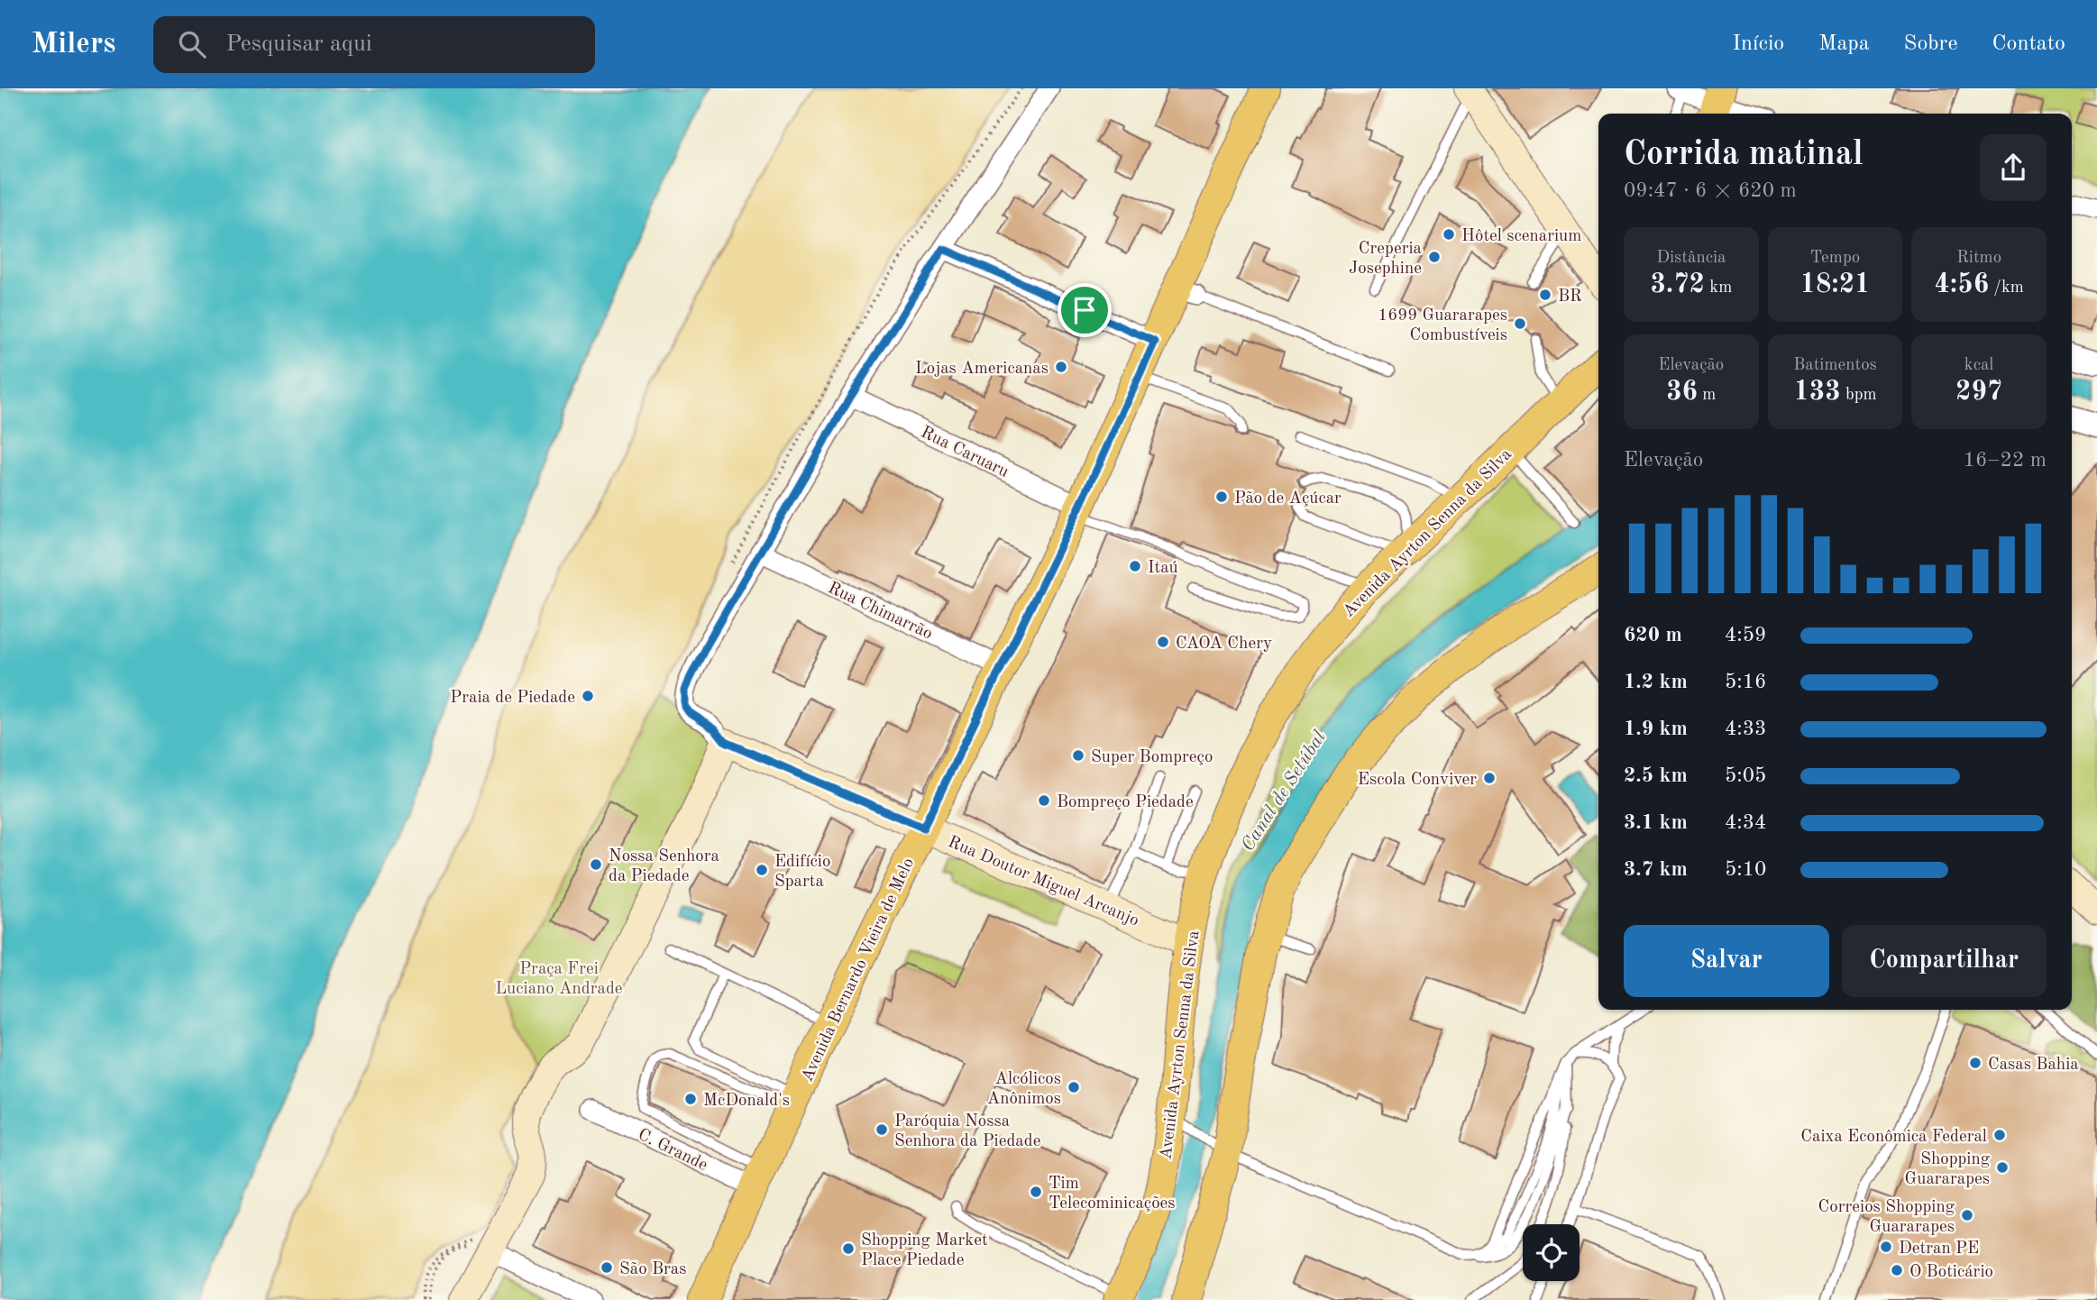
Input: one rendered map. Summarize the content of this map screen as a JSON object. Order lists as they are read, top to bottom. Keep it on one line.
{"streets":{"main road":["Avenida Ayrton Senna da Silva","Rua Doutor Miguel Arcanjo","Avenida Bernardo Vieira de Melo"],"street":["Rua Caruaru","Rua Chimarrão","C. Grande"]},"crossings":[["Rua Caruaru","Avenida Bernardo Vieira de Melo"],["Avenida Ayrton Senna da Silva","Rua Doutor Miguel Arcanjo"],["Rua Chimarrão","Avenida Bernardo Vieira de Melo"],["Rua Doutor Miguel Arcanjo","Avenida Bernardo Vieira de Melo"],["Avenida Bernardo Vieira de Melo","C. Grande"]],"water":["Canal de Setúbal"],"parks":["Praça Frei Luciano Andrade"],"places":["Hôtel scenarium","Creperia Josephine","BR","1699 Guararapes Combustíveis","Lojas Americanas","Pão de Açúcar","Itaú","CAOA Chery","Praia de Piedade","Super Bompreço","Escola Conviver","Bompreço Piedade","Nossa Senhora da Piedade","Edifício Sparta","Casas Bahia","Alcólicos Anônimos","McDonald's","Paróquia Nossa Senhora da Piedade","Caixa Econômica Federal","Shopping Guararapes","Tim Telecominicações","Correios Shopping Guararapes","Detran PE","Shopping Market Place Piedade","São Bras","O Boticário"],"page":{"header":"Milers","search":"Pesquisar aqui","nav":["Início","Mapa","Sobre","Contato"],"heading":["Corrida matinal","09:47 · 6 × 620 m"],"stats":[["Distância","3.72 km"],["Tempo","18:21"],["Ritmo","4:56 /km"],["Elevação","36 m"],["Batimentos","133 bpm"],["kcal","297"]],"chart":["Elevação","16–22 m"],"list":[{"name":"620 m","note":"4:59"},{"name":"1.2 km","note":"5:16"},{"name":"1.9 km","note":"4:33"},{"name":"2.5 km","note":"5:05"},{"name":"3.1 km","note":"4:34"},{"name":"3.7 km","note":"5:10"}],"buttons":["Salvar","Compartilhar"]}}
